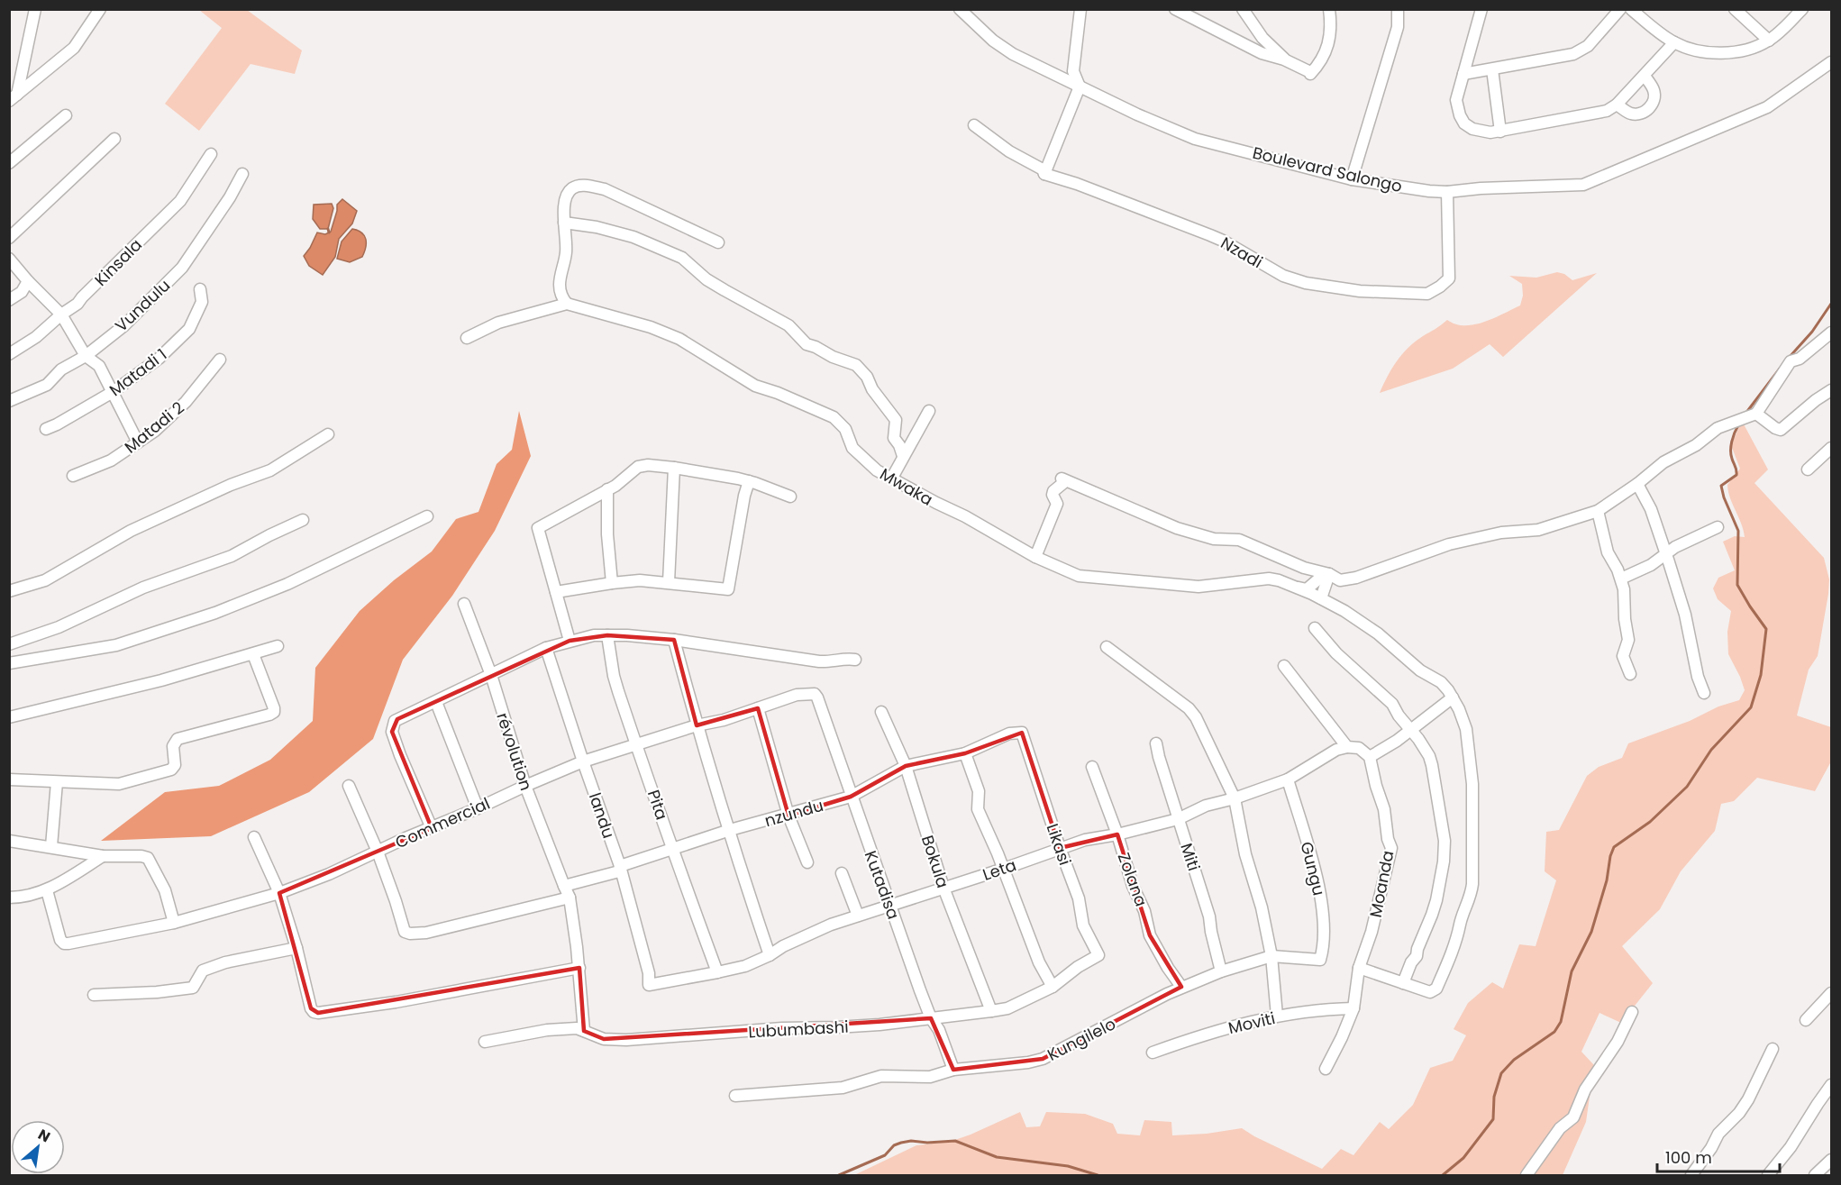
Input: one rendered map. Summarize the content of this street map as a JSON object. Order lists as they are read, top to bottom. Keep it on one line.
{"streets":{"street":["Boulevard Salongo","Nzadi","Kinsala","Vundulu","Matadi 1","Matadi 2","Mwaka","révolution","Pita","nzundu","landu","Commercial","Likasi","Miti","Bokula","Gungu","Leta","Zolana","Moanda","Kutadisa","Moviti","Lubumbashi","Kungilelo"]},"crossings":[["Boulevard Salongo","Nzadi"],["révolution","nzundu"],["révolution","Commercial"],["Pita","nzundu"],["Pita","Commercial"],["Pita","Leta"],["nzundu","landu"],["nzundu","Likasi"],["nzundu","Bokula"],["nzundu","Kutadisa"],["landu","Commercial"],["landu","Leta"],["Commercial","Kutadisa"],["Likasi","Leta"],["Likasi","Lubumbashi"],["Miti","Leta"],["Miti","Kungilelo"],["Bokula","Leta"],["Bokula","Lubumbashi"],["Gungu","Leta"],["Gungu","Kungilelo"],["Leta","Zolana"],["Leta","Kutadisa"],["Zolana","Kungilelo"],["Moanda","Moviti"],["Kutadisa","Lubumbashi"],["Kutadisa","Kungilelo"]],"scale_bar":"100 m","north":"top right"}
